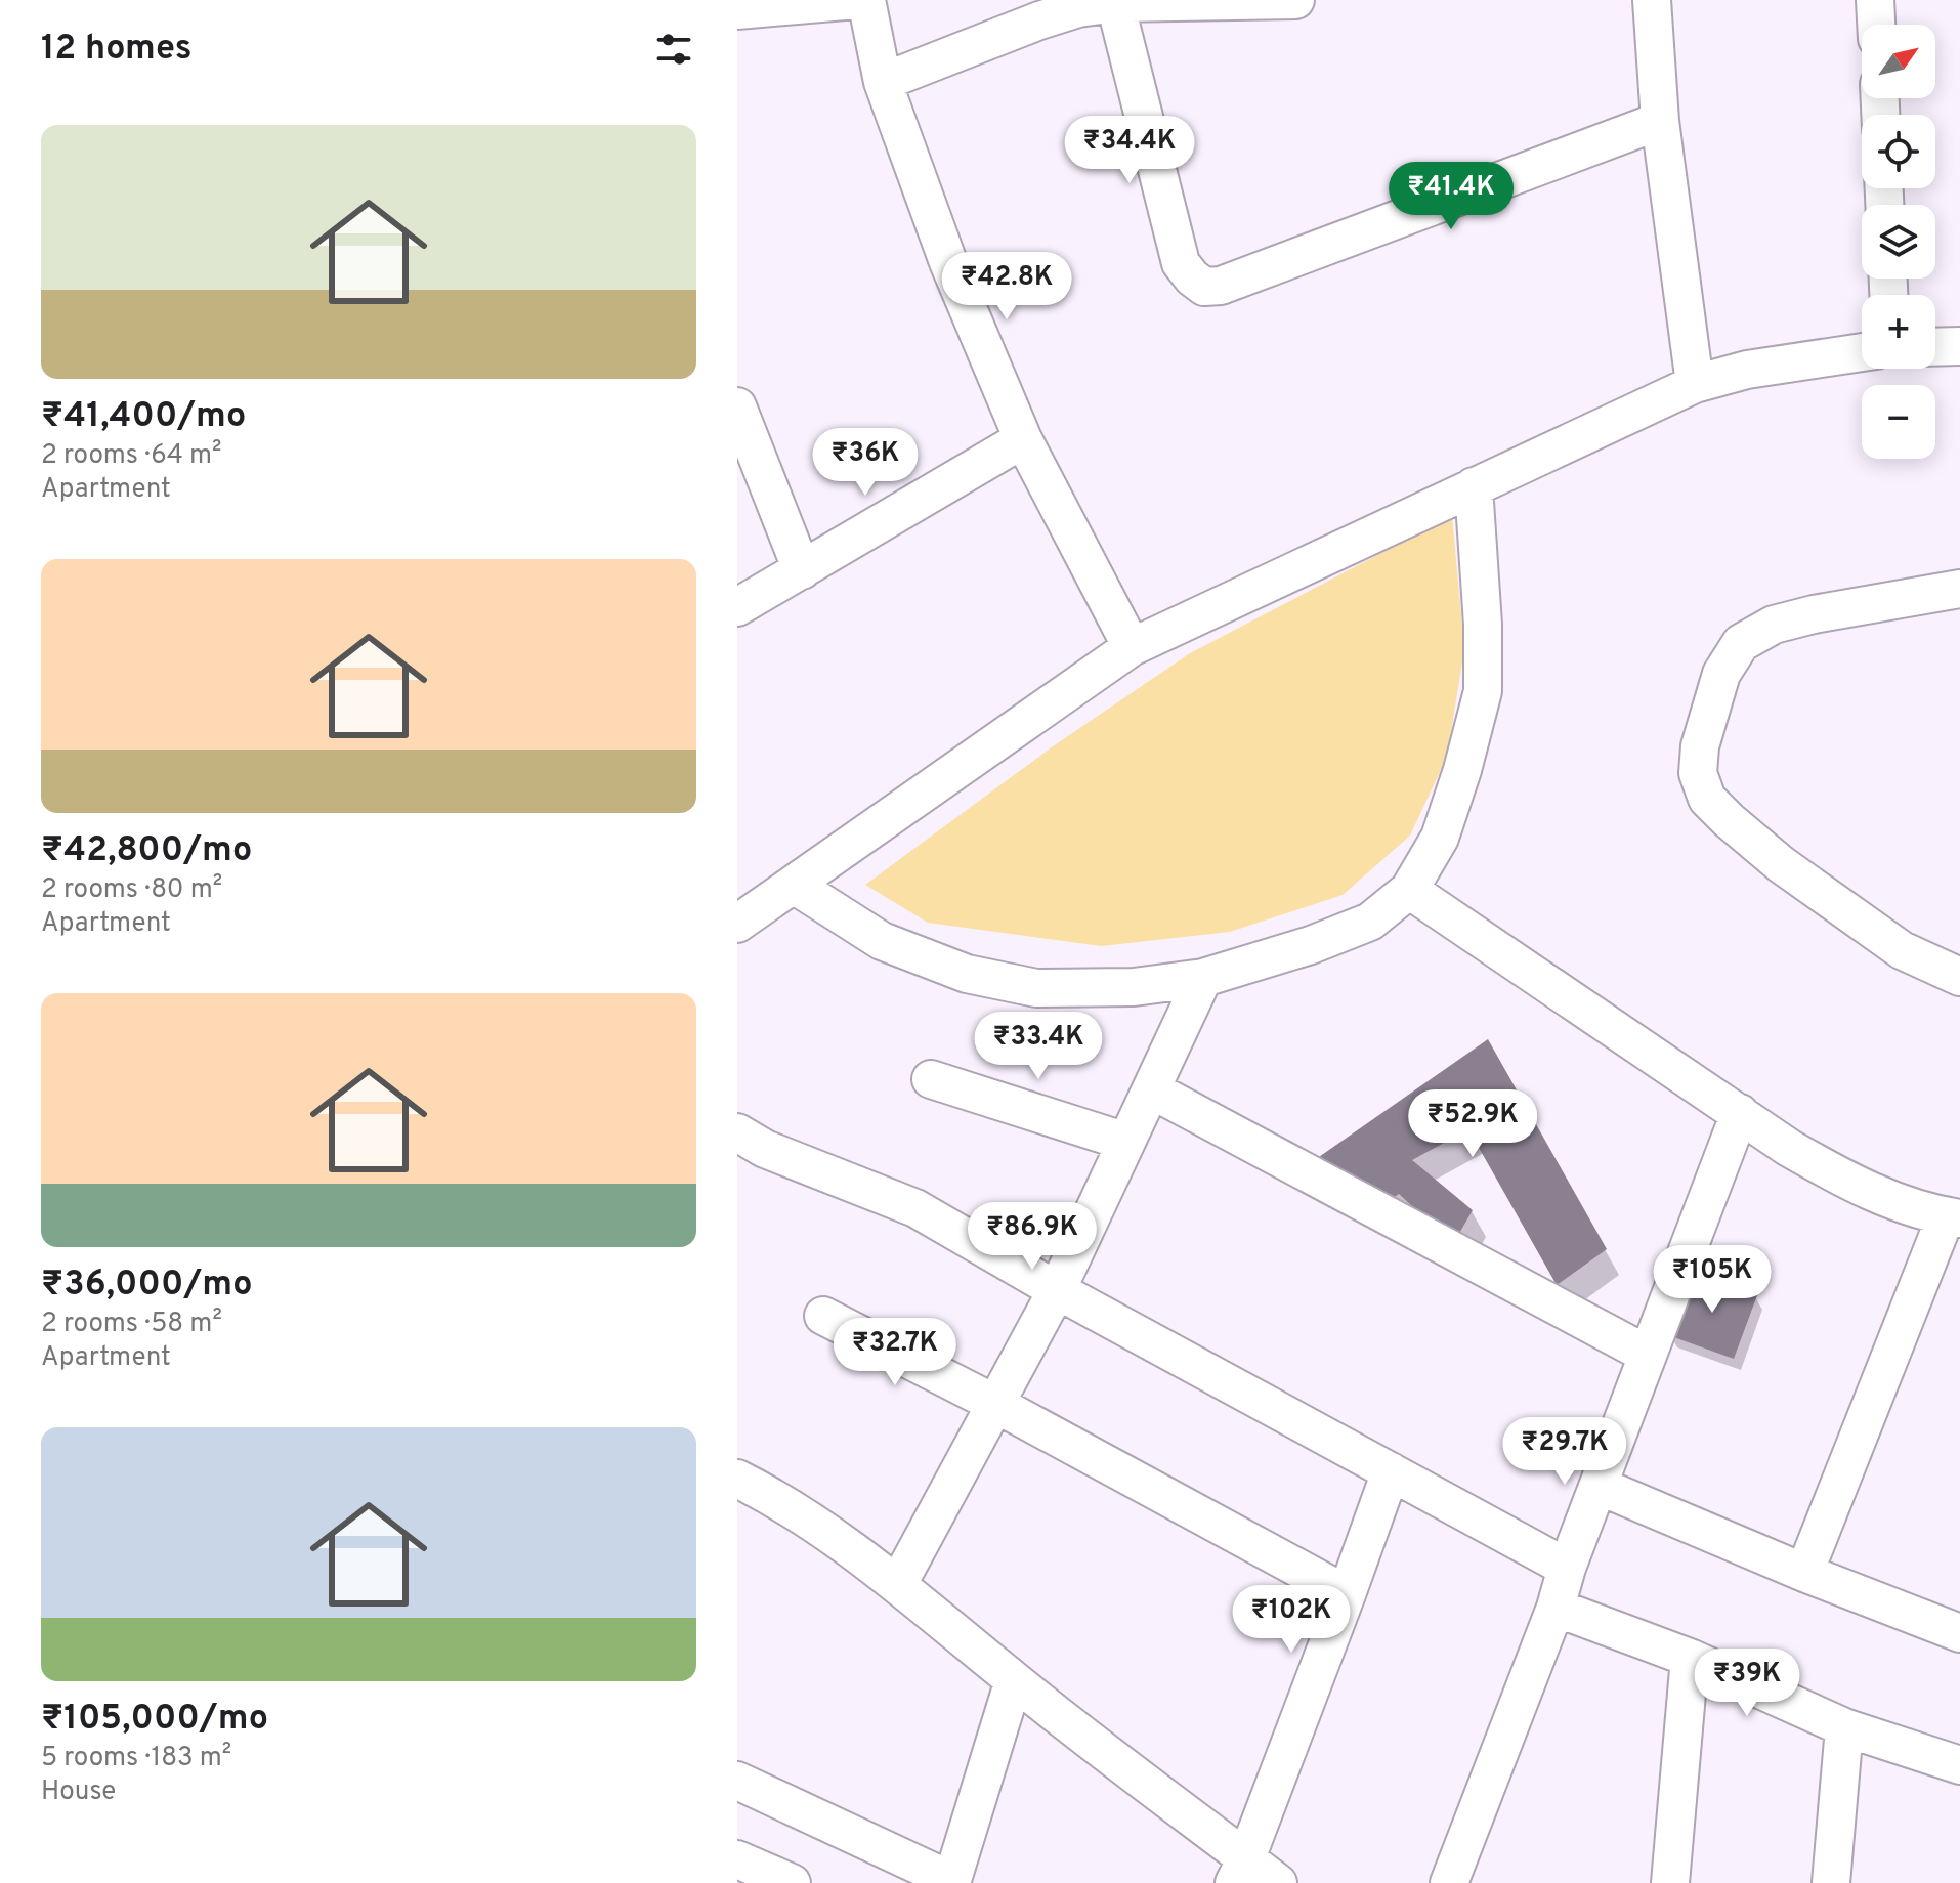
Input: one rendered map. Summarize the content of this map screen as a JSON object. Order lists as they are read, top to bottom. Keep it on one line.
{"north":"top right","page":{"heading":"12 homes","map_buttons":["+","−"],"list":[{"name":"₹41,400/mo","note":"2 rooms · 64 m² · Apartment"},{"name":"₹42,800/mo","note":"2 rooms · 80 m² · Apartment"},{"name":"₹36,000/mo","note":"2 rooms · 58 m² · Apartment"},{"name":"₹105,000/mo","note":"5 rooms · 183 m² · House"}],"price":["₹34.4K","₹41.4K","₹42.8K","₹36K","₹33.4K","₹52.9K","₹86.9K","₹105K","₹32.7K","₹29.7K","₹102K","₹39K"]}}
